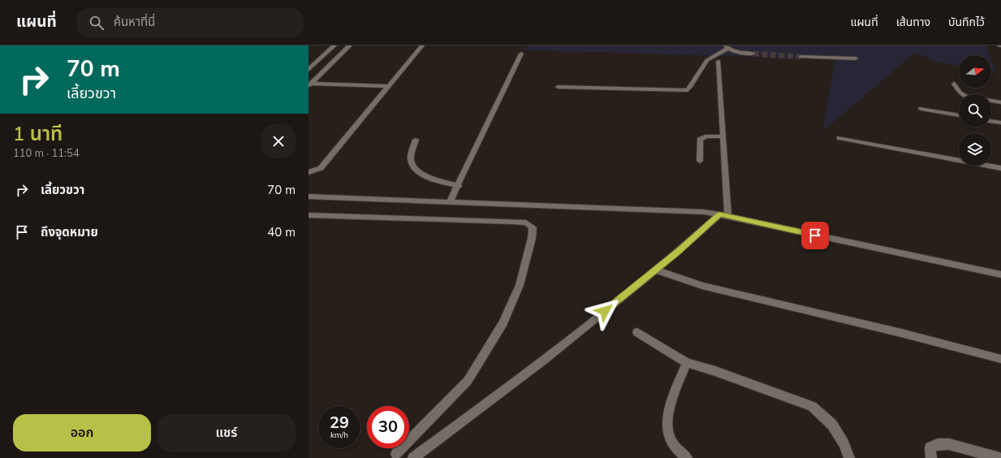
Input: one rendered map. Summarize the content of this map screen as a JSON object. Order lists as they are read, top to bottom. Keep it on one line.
{"north":"right","page":{"header":"แผนที่","search":"ค้นหาที่นี่","nav":["แผนที่","เส้นทาง","บันทึกไว้"],"turn":["70 m","เลี้ยวขวา"],"heading":["1 นาที","110 m · 11:54"],"list":[{"name":"เลี้ยวขวา","value":"70 m"},{"name":"ถึงจุดหมาย","value":"40 m"}],"speed":"29 km/h","limit":"30","buttons":["ออก","แชร์"]}}
